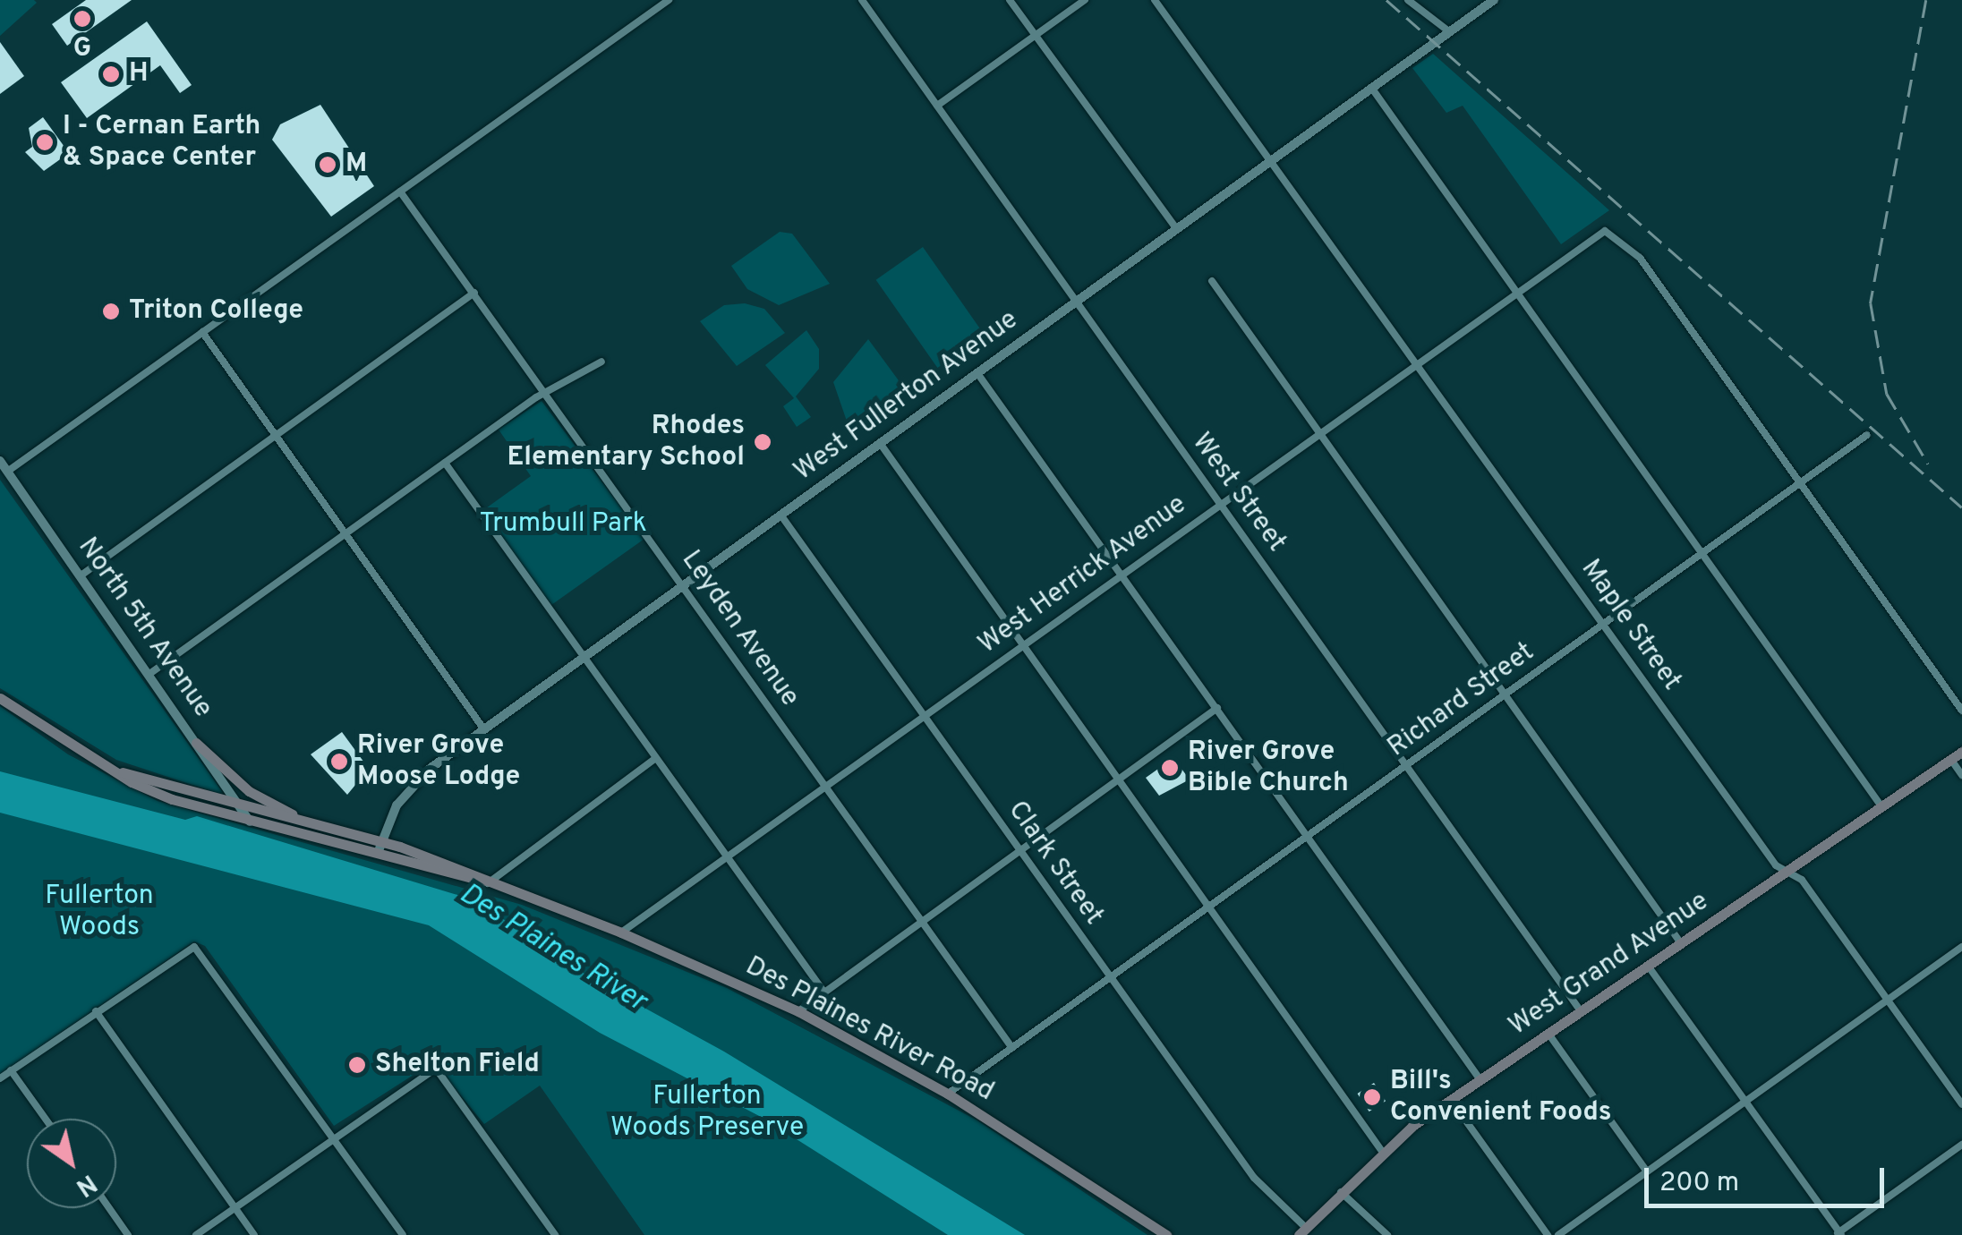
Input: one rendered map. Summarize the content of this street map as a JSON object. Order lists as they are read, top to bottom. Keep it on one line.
{"streets":{"main road":["West Grand Avenue","Des Plaines River Road"],"street":["West Fullerton Avenue","West Street","West Herrick Avenue","Maple Street","North 5th Avenue","Leyden Avenue","Richard Street","Clark Street"]},"crossings":[["West Fullerton Avenue","West Street"],["West Fullerton Avenue","Maple Street"],["West Fullerton Avenue","Leyden Avenue"],["West Fullerton Avenue","Clark Street"],["West Fullerton Avenue","Des Plaines River Road"],["West Street","West Herrick Avenue"],["West Street","Richard Street"],["West Street","West Grand Avenue"],["West Herrick Avenue","Maple Street"],["West Herrick Avenue","Leyden Avenue"],["West Herrick Avenue","Richard Street"],["West Herrick Avenue","Clark Street"],["West Herrick Avenue","Des Plaines River Road"],["Maple Street","Richard Street"],["Maple Street","West Grand Avenue"],["North 5th Avenue","Des Plaines River Road"],["Leyden Avenue","Richard Street"],["Richard Street","Clark Street"],["Richard Street","Des Plaines River Road"],["Clark Street","West Grand Avenue"]],"water":["Des Plaines River"],"parks":["Trumbull Park","Fullerton Woods","Fullerton Woods Preserve"],"places":["G","H","I - Cernan Earth & Space Center","M","Triton College","Rhodes Elementary School","River Grove Moose Lodge","River Grove Bible Church","Shelton Field","Bill's Convenient Foods"],"scale_bar":"200 m","north":"bottom right"}
